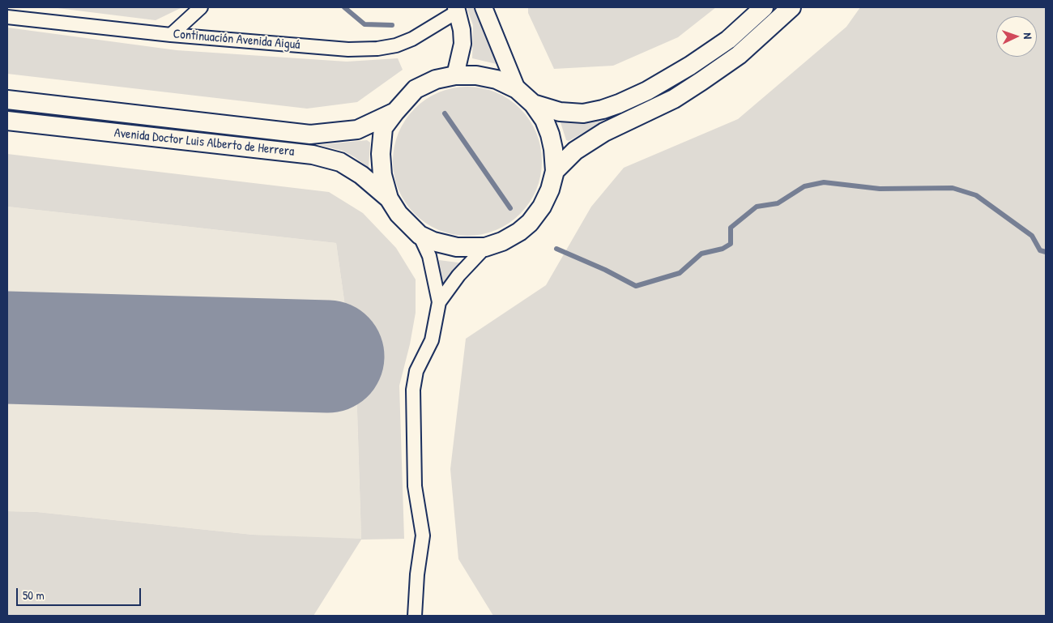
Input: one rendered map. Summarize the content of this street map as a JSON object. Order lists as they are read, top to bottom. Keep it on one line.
{"streets":{"main road":["Avenida Doctor Luis Alberto de Herrera"],"street":["Continuación Avenida Aiguá"]},"scale_bar":"50 m","north":"right"}
